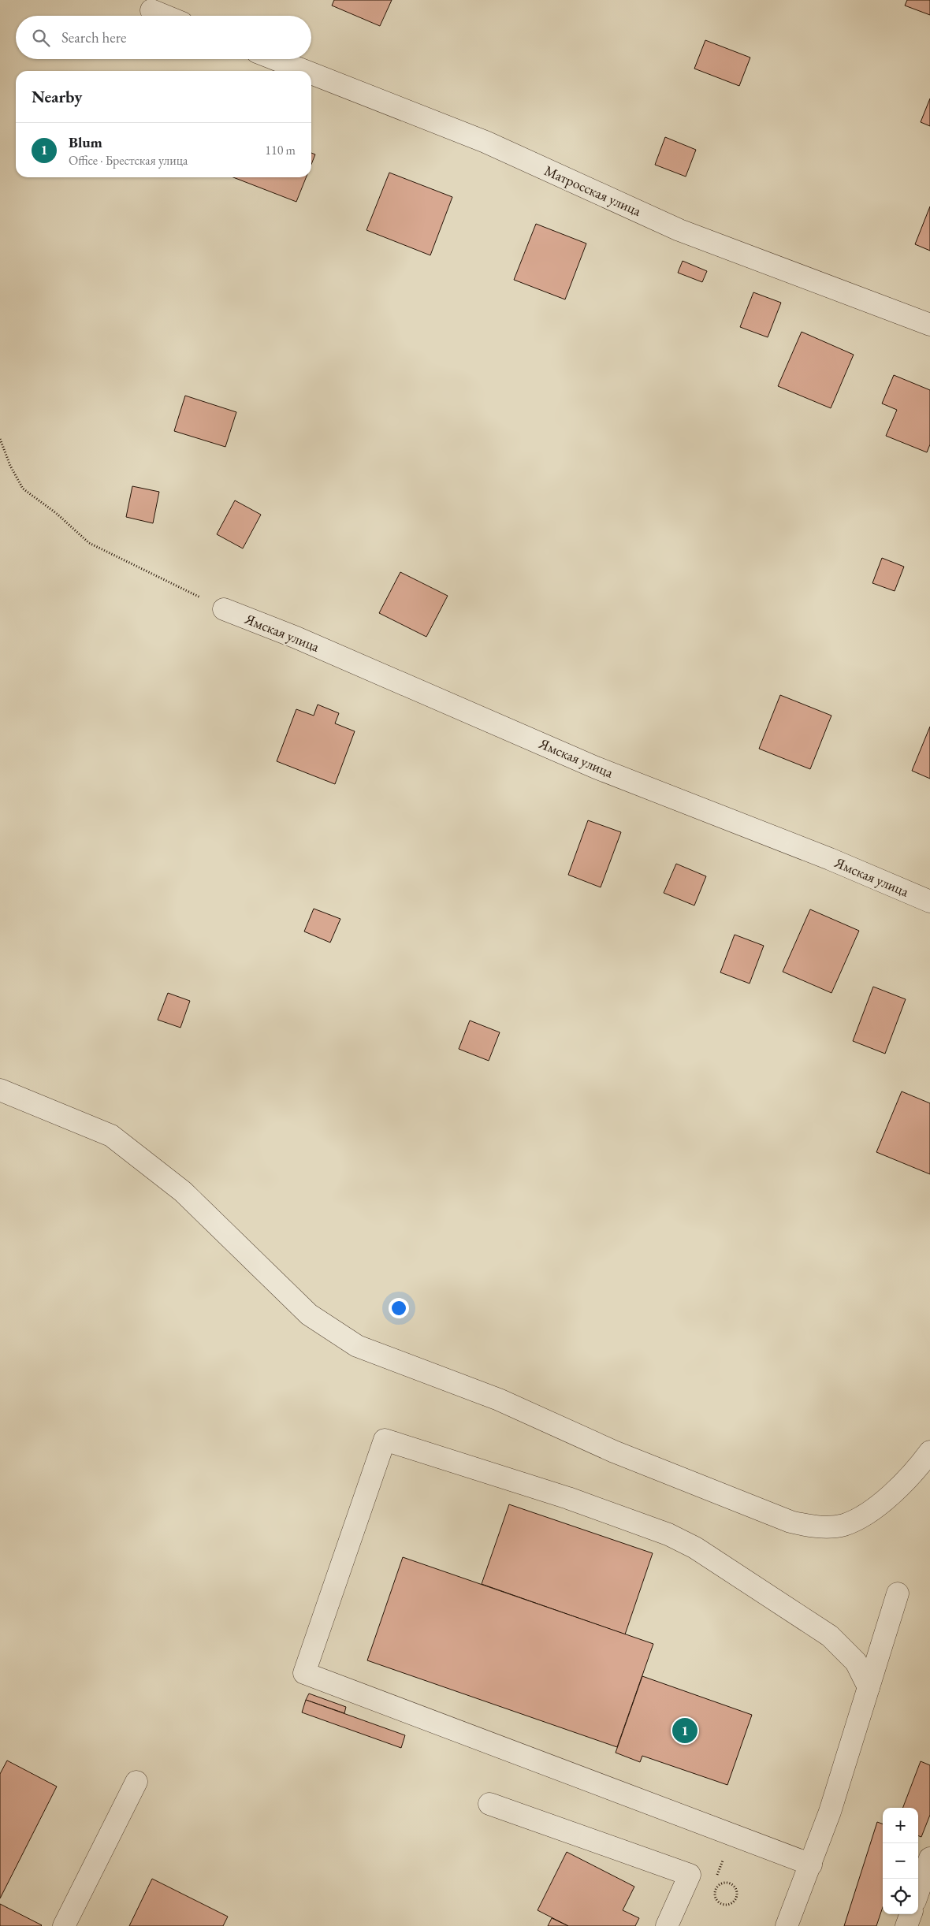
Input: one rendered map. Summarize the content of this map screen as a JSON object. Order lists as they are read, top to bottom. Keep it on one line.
{"streets":{"street":["Матросская улица","Ямская улица"]},"page":{"search":"Search here","heading":"Nearby","list":[{"mark":"1","name":"Blum","note":"Office · Брестская улица","value":"110 m"}],"pins":"1","map_buttons":["+","−"]}}
